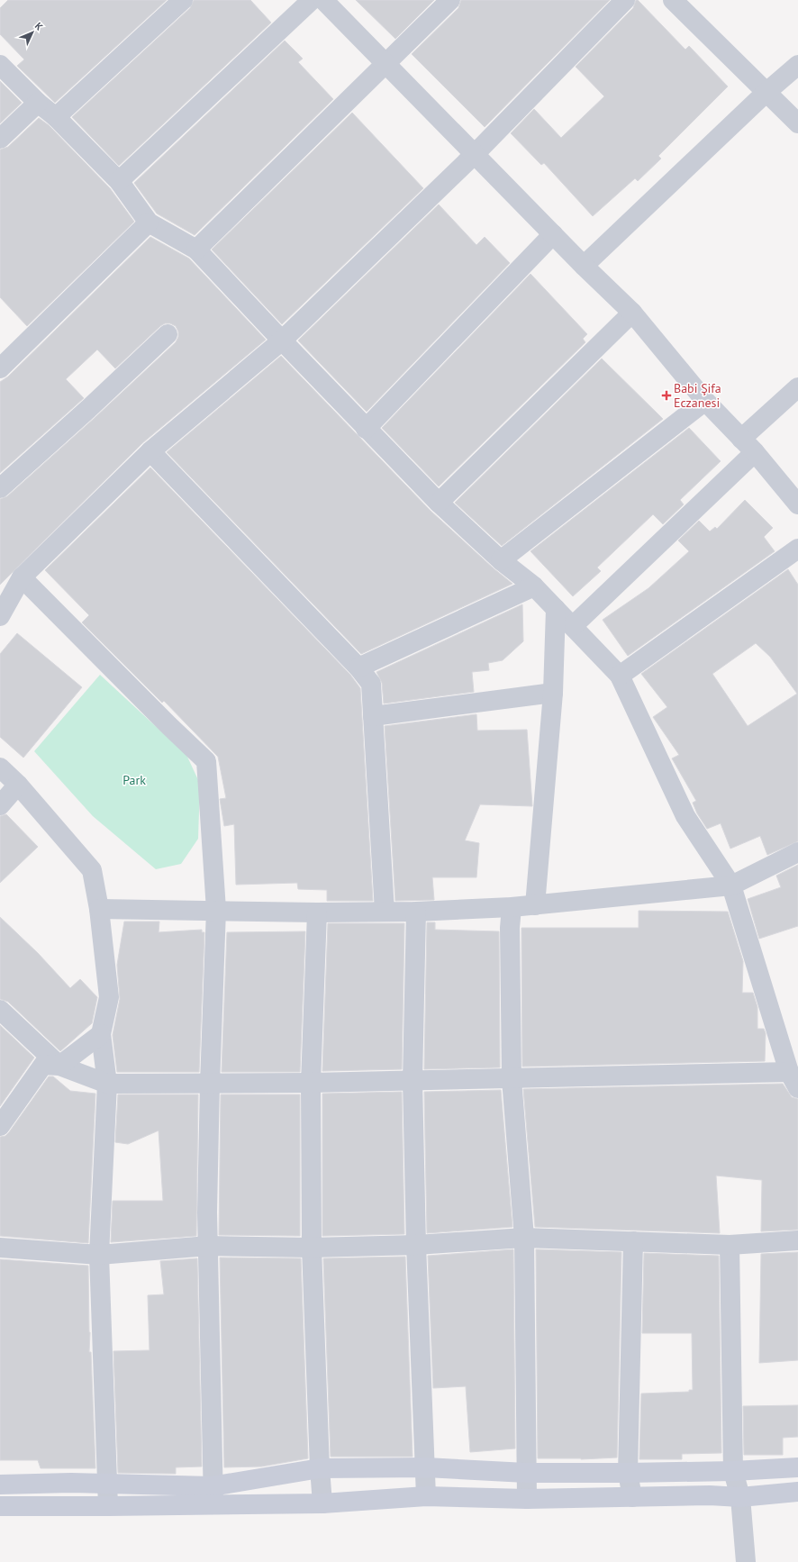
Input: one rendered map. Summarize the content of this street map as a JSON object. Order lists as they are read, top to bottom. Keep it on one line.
{"parks":["Park"],"places":{"health":["Babi Şifa Eczanesi"]},"north":"top right"}
